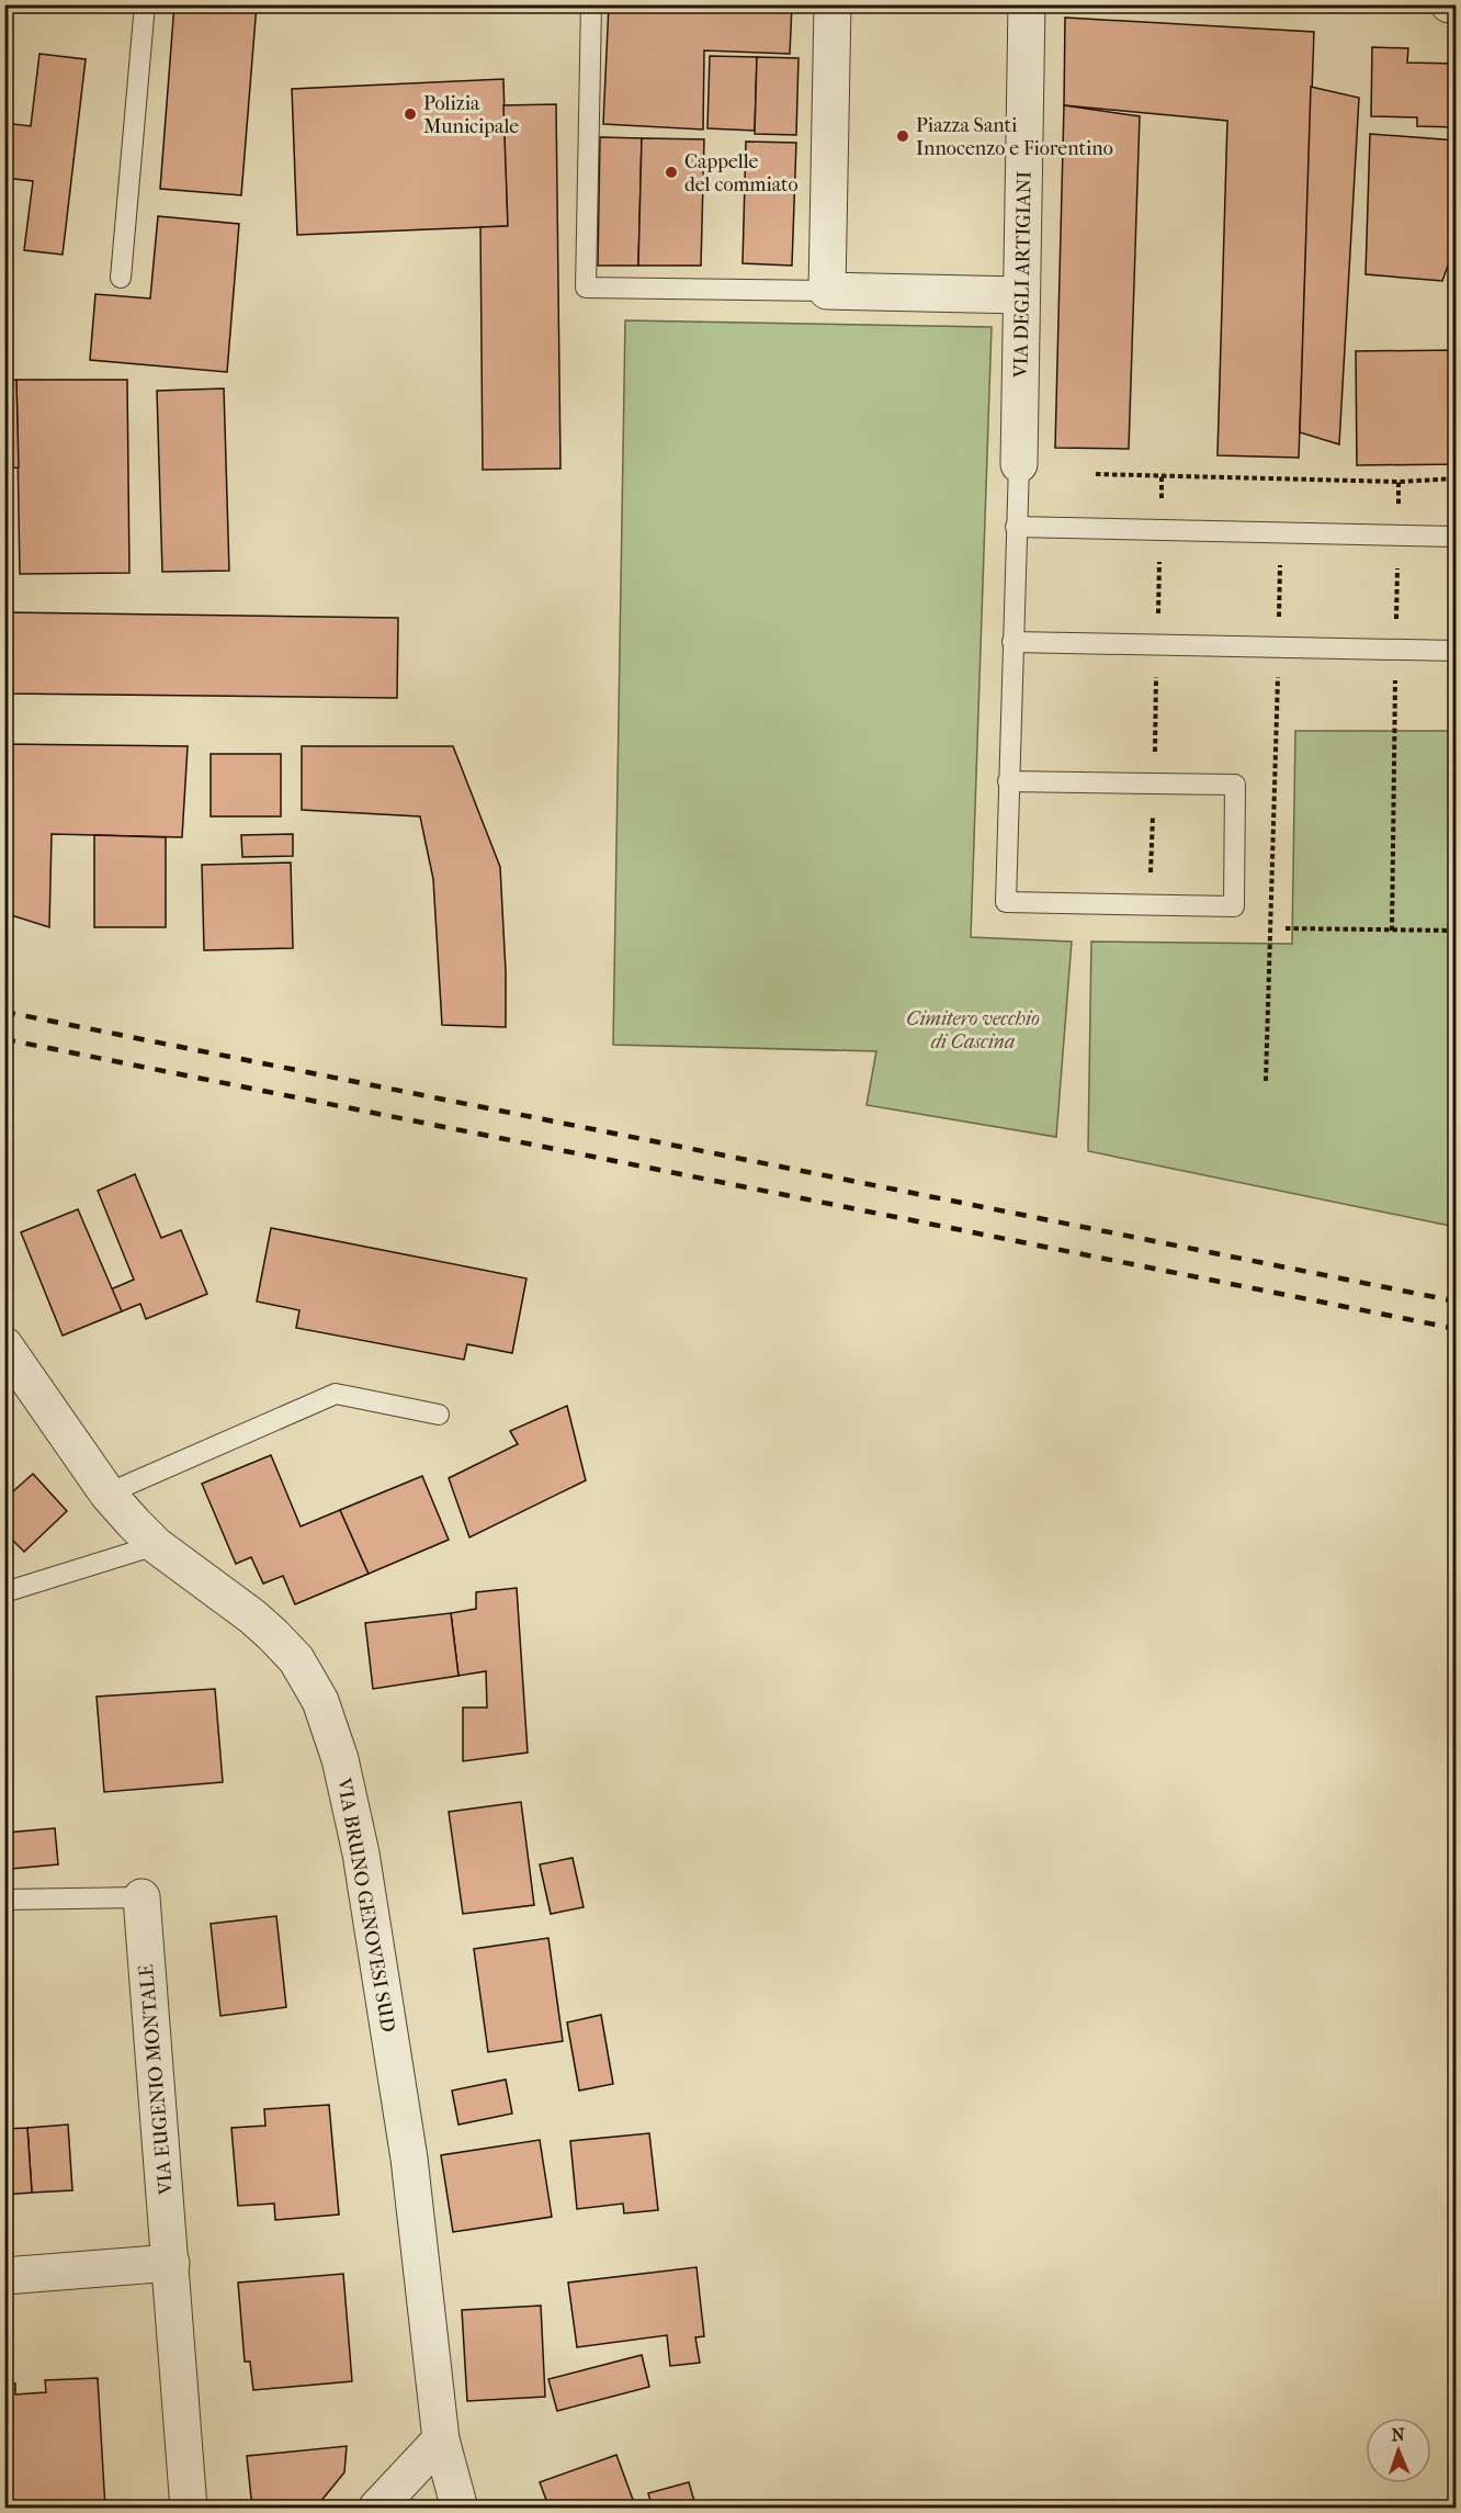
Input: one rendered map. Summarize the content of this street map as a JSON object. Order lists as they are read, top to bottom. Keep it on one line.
{"streets":{"street":["VIA DEGLI ARTIGIANI","VIA BRUNO GENOVESI SUD","VIA EUGENIO MONTALE"]},"parks":["Cimitero vecchio di Cascina"],"places":["Polizia Municipale","Piazza Santi Innocenzo e Fiorentino","Cappelle del commiato"],"north":"top"}
